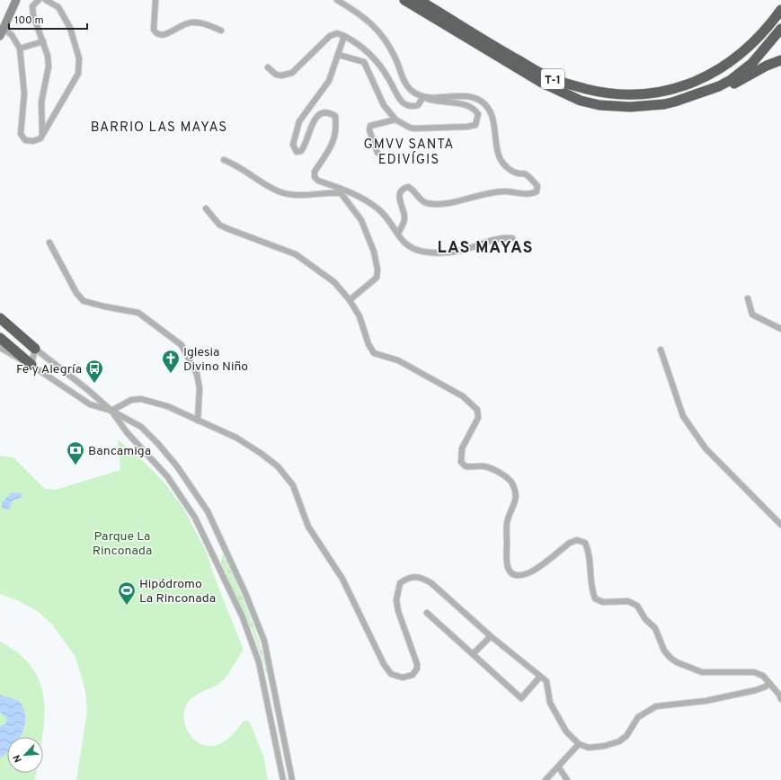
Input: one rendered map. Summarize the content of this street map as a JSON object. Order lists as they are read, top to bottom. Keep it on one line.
{"streets":{"highway":["T-1"]},"districts":["BARRIO LAS MAYAS","GMVV SANTA EDIVÍGIS","LAS MAYAS"],"parks":["Parque La Rinconada"],"places":{"church":["Iglesia Divino Niño"],"bus stop":["Fe y Alegría"],"bank":["Bancamiga"],"sports":["Hipódromo La Rinconada"]},"scale_bar":"100 m","north":"bottom left"}
